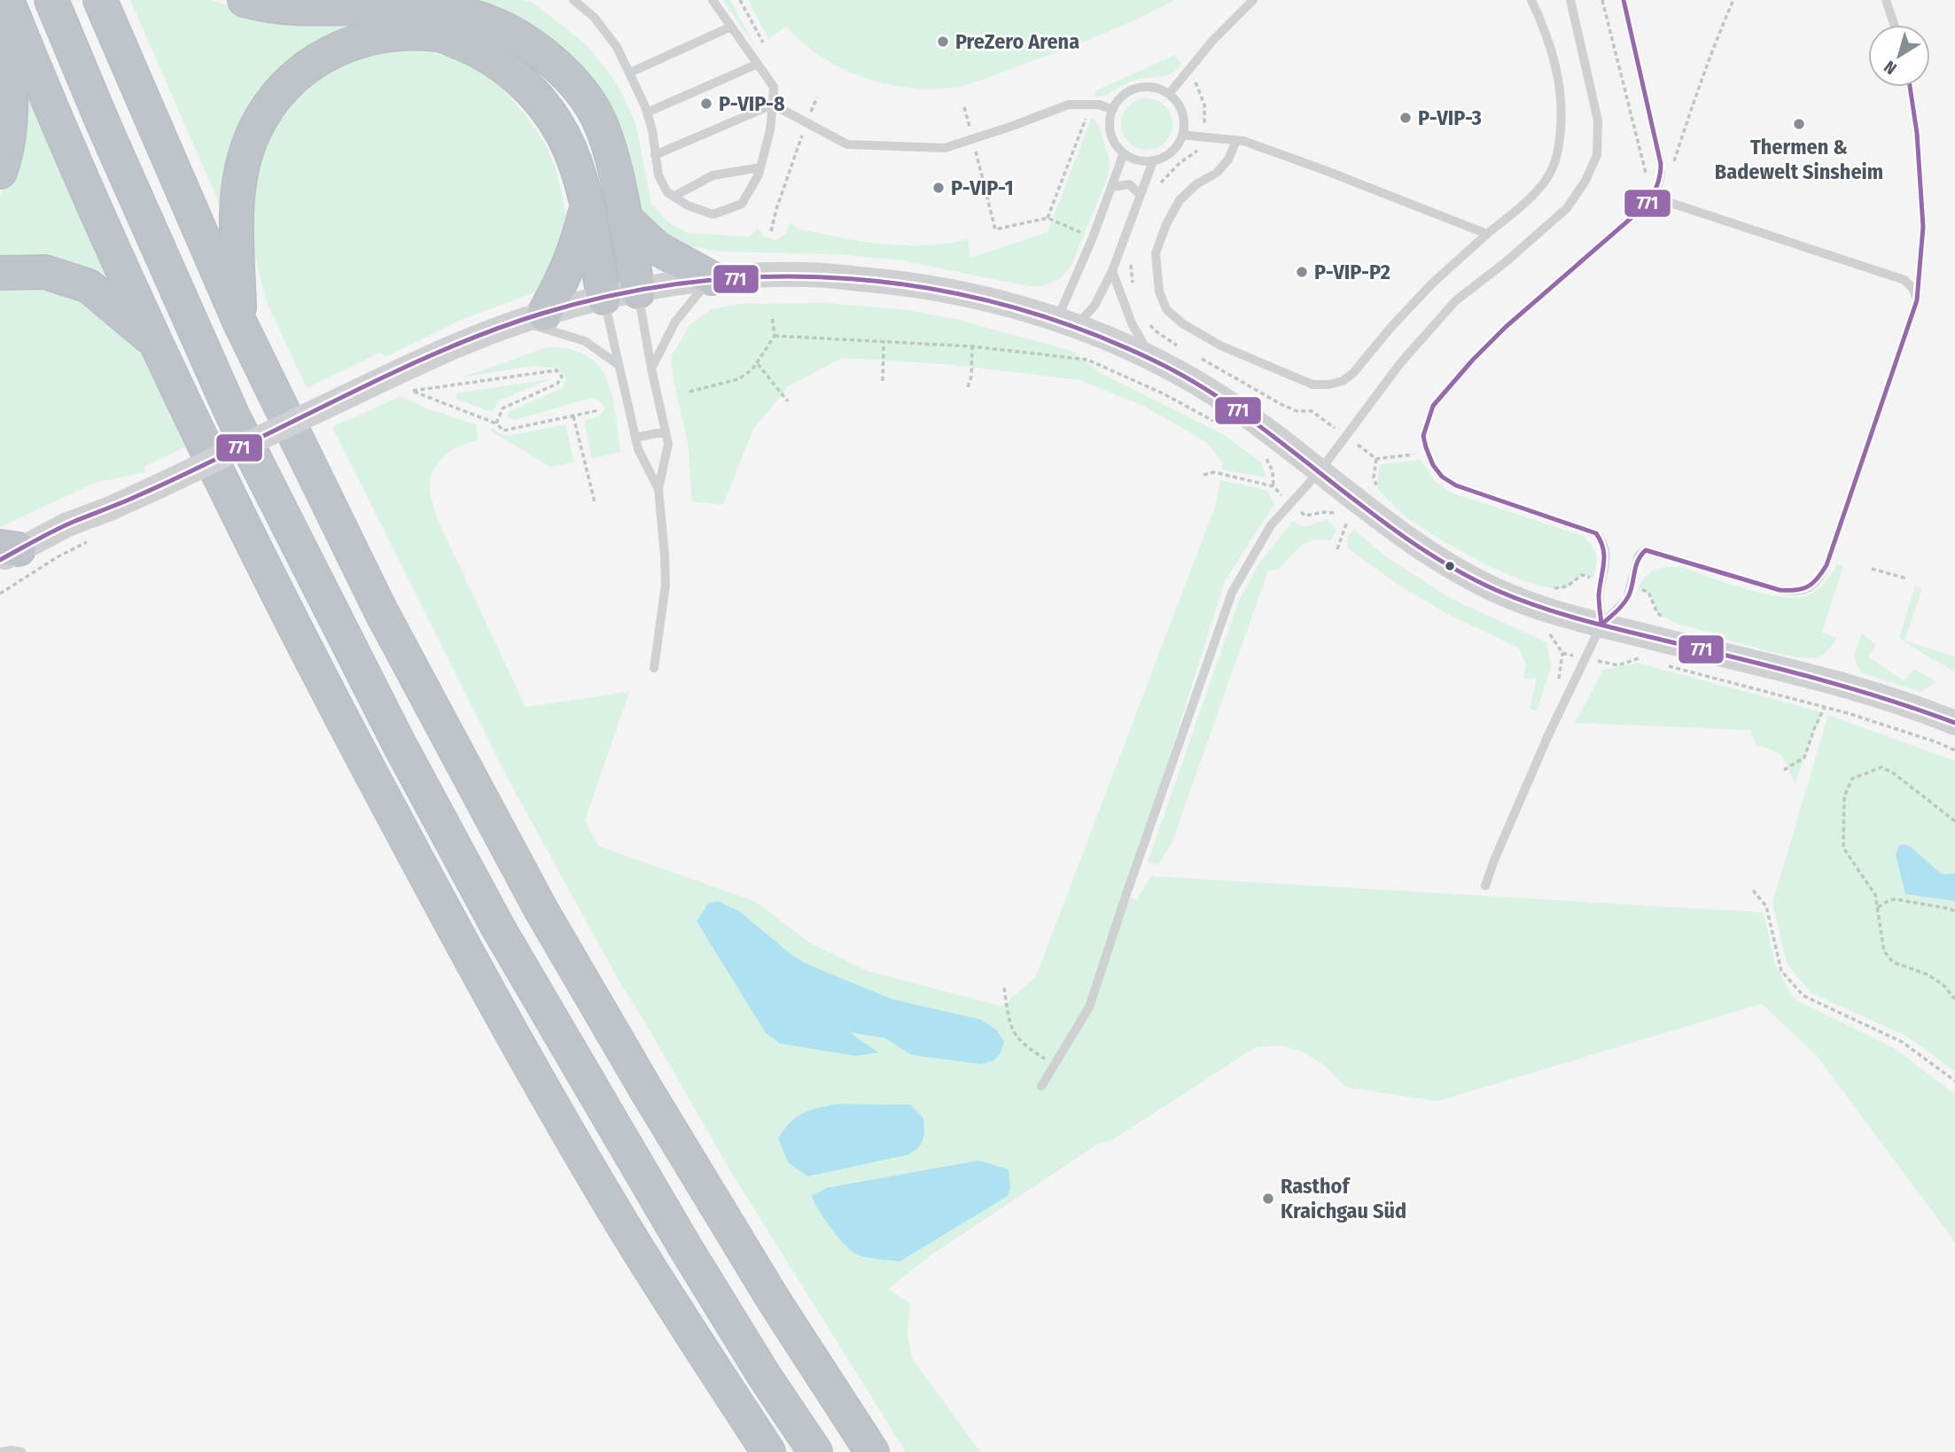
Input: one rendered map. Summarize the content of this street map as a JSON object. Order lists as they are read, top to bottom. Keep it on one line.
{"places":["PreZero Arena","P-VIP-8","P-VIP-3","Thermen & Badewelt Sinsheim","P-VIP-1","P-VIP-P2","Rasthof Kraichgau Süd"],"lines":["transit line 771"],"north":"bottom left"}
